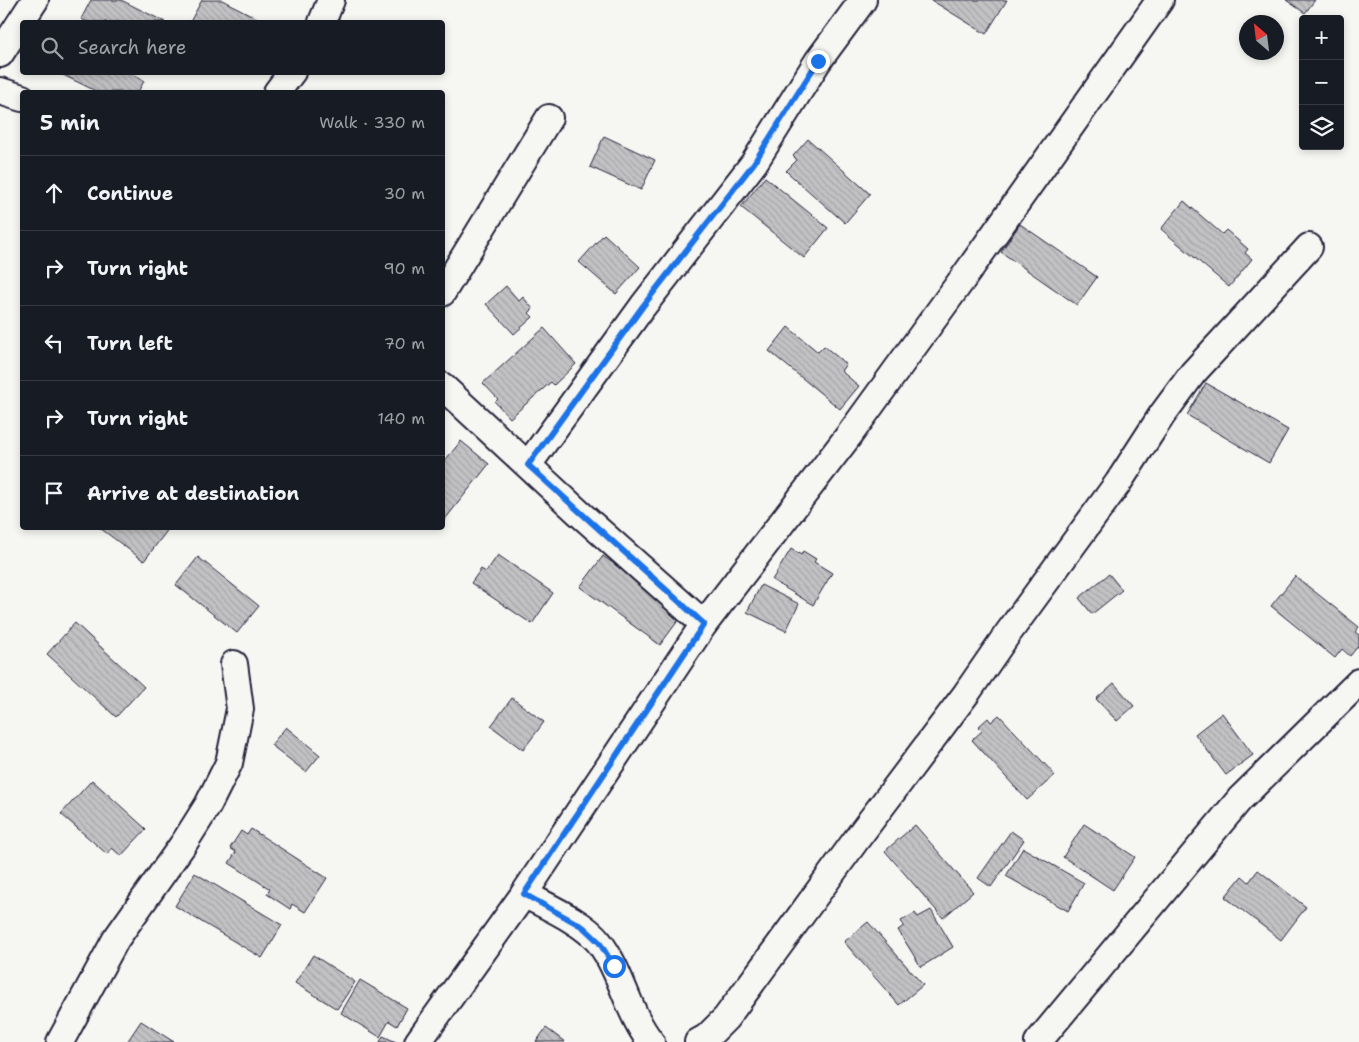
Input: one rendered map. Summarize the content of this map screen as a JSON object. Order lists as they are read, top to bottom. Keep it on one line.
{"north":"top left","page":{"map_buttons":["+","−"],"search":"Search here","heading":["5 min","Walk · 330 m"],"list":[["Continue","30 m"],["Turn right","90 m"],["Turn left","70 m"],["Turn right","140 m"],"Arrive at destination"]}}
